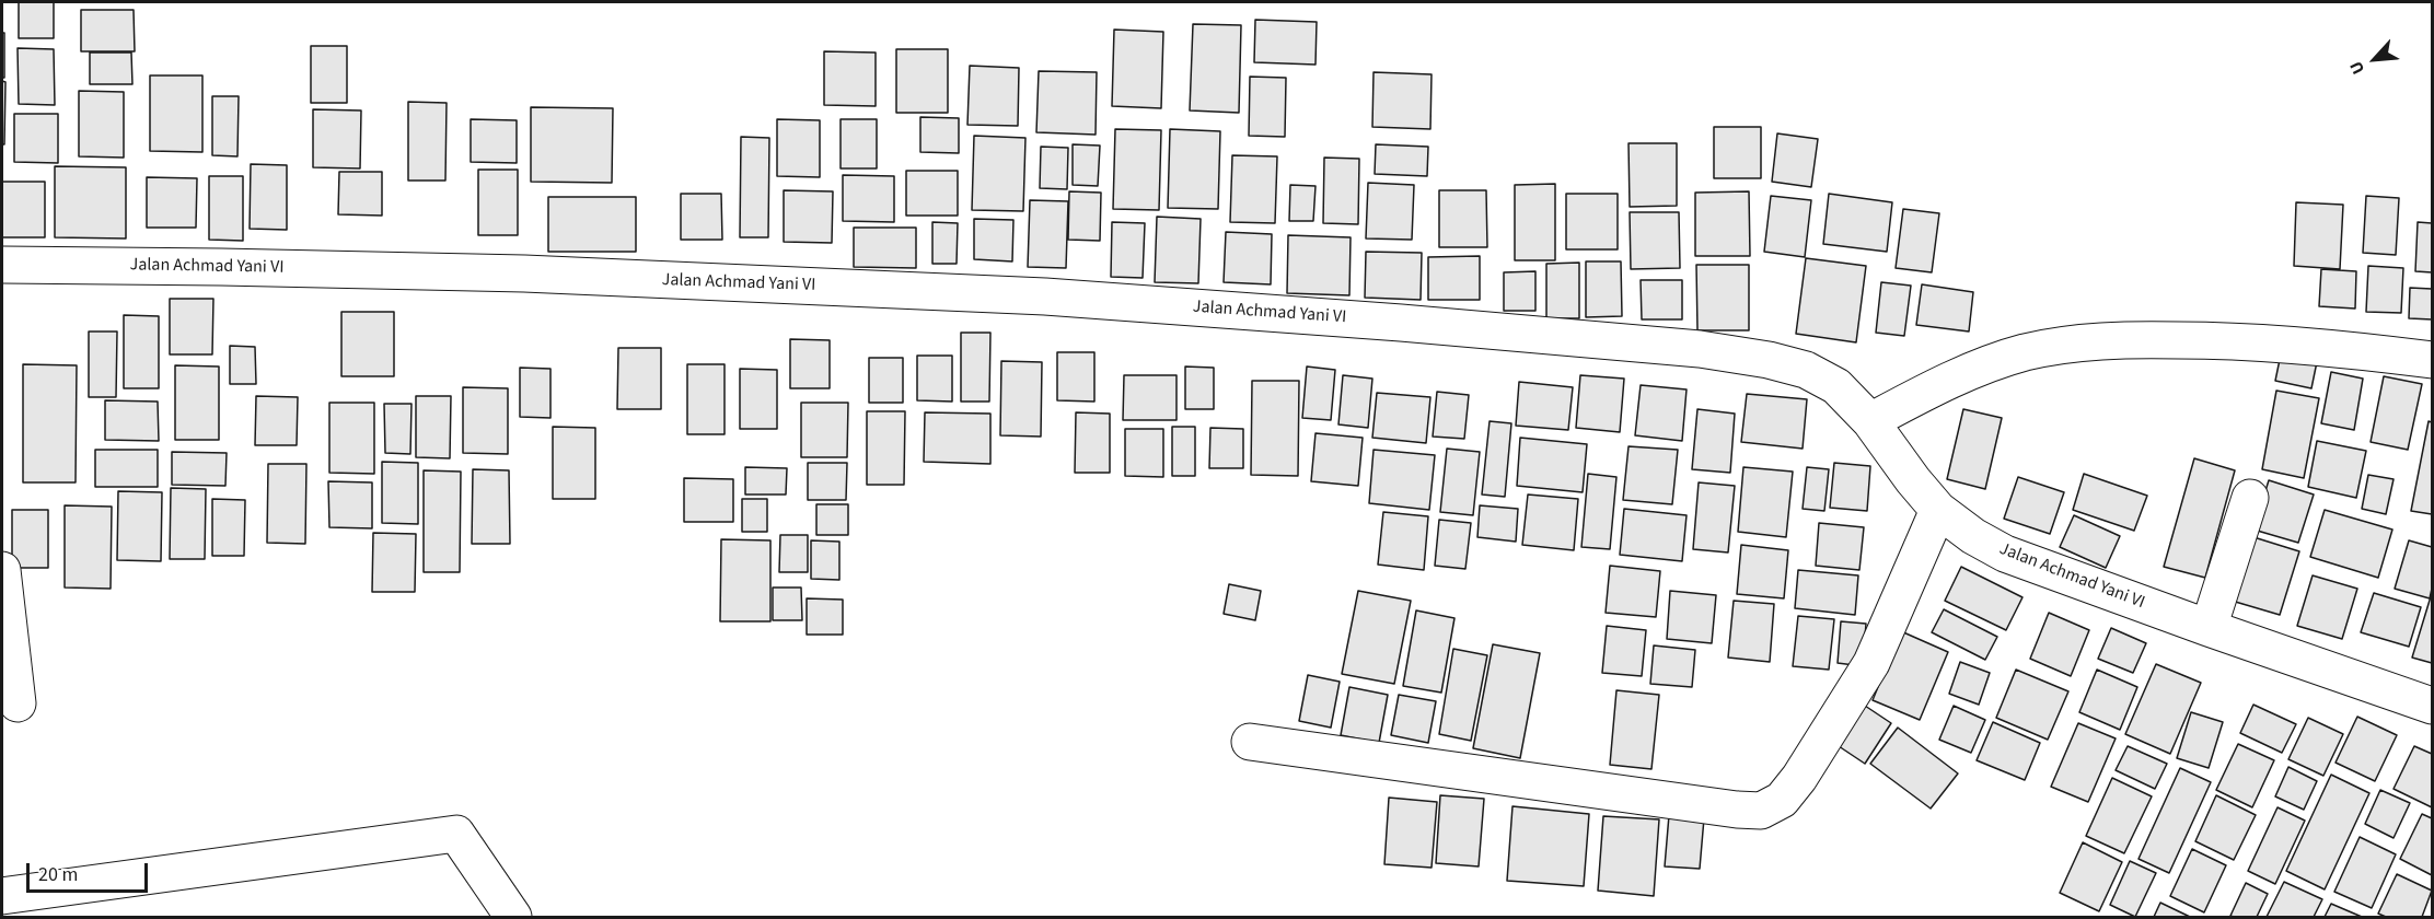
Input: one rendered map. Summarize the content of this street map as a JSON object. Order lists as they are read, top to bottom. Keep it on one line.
{"streets":{"street":["Jalan Achmad Yani VI"]},"scale_bar":"20 m","north":"bottom left"}
